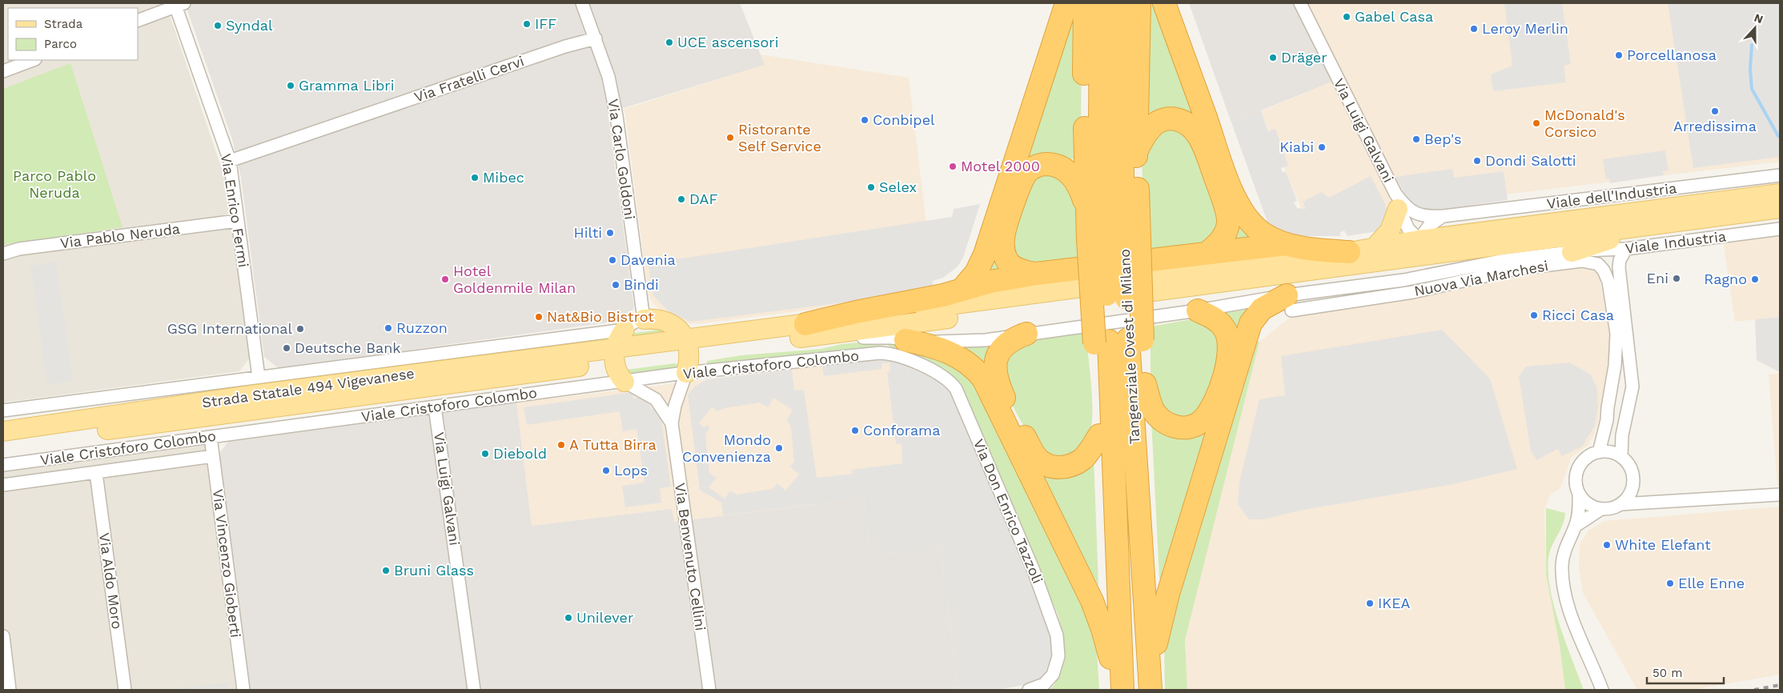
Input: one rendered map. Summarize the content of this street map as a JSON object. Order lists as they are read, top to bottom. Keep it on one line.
{"streets":{"highway":["Tangenziale Ovest di Milano"],"main road":["Strada Statale 494 Vigevanese"],"street":["Via Fratelli Cervi","Via Luigi Galvani","Via Carlo Goldoni","Viale dell'Industria","Via Enrico Fermi","Via Pablo Neruda","Viale Industria","Nuova Via Marchesi","Viale Cristoforo Colombo","Via Don Enrico Tazzoli","Via Benvenuto Cellini","Via Vincenzo Gioberti","Via Aldo Moro"]},"crossings":[["Via Fratelli Cervi","Via Carlo Goldoni"],["Via Fratelli Cervi","Via Enrico Fermi"],["Via Luigi Galvani","Viale dell'Industria"],["Via Luigi Galvani","Viale Cristoforo Colombo"],["Via Enrico Fermi","Via Pablo Neruda"],["Viale Industria","Nuova Via Marchesi"],["Viale Cristoforo Colombo","Via Don Enrico Tazzoli"],["Viale Cristoforo Colombo","Via Vincenzo Gioberti"]],"parks":["Parco Pablo Neruda"],"places":["Gabel Casa","IFF","Syndal","Leroy Merlin","UCE ascensori","Porcellanosa","Dräger","Gramma Libri","Arredissima","Conbipel","McDonald's Corsico","Ristorante Self Service","Bep's","Kiabi","Dondi Salotti","Motel 2000","Mibec","Selex","DAF","Hilti","Davenia","Eni","Hotel Goldenmile Milan","Ragno","Bindi","Ricci Casa","Nat&Bio Bistrot","Ruzzon","GSG International","Deutsche Bank","Conforama","A Tutta Birra","Mondo Convenienza","Diebold","Lops","White Elefant","Bruni Glass","Elle Enne","IKEA","Unilever"],"legend":["Strada","Parco"],"scale_bar":"50 m","north":"top"}
